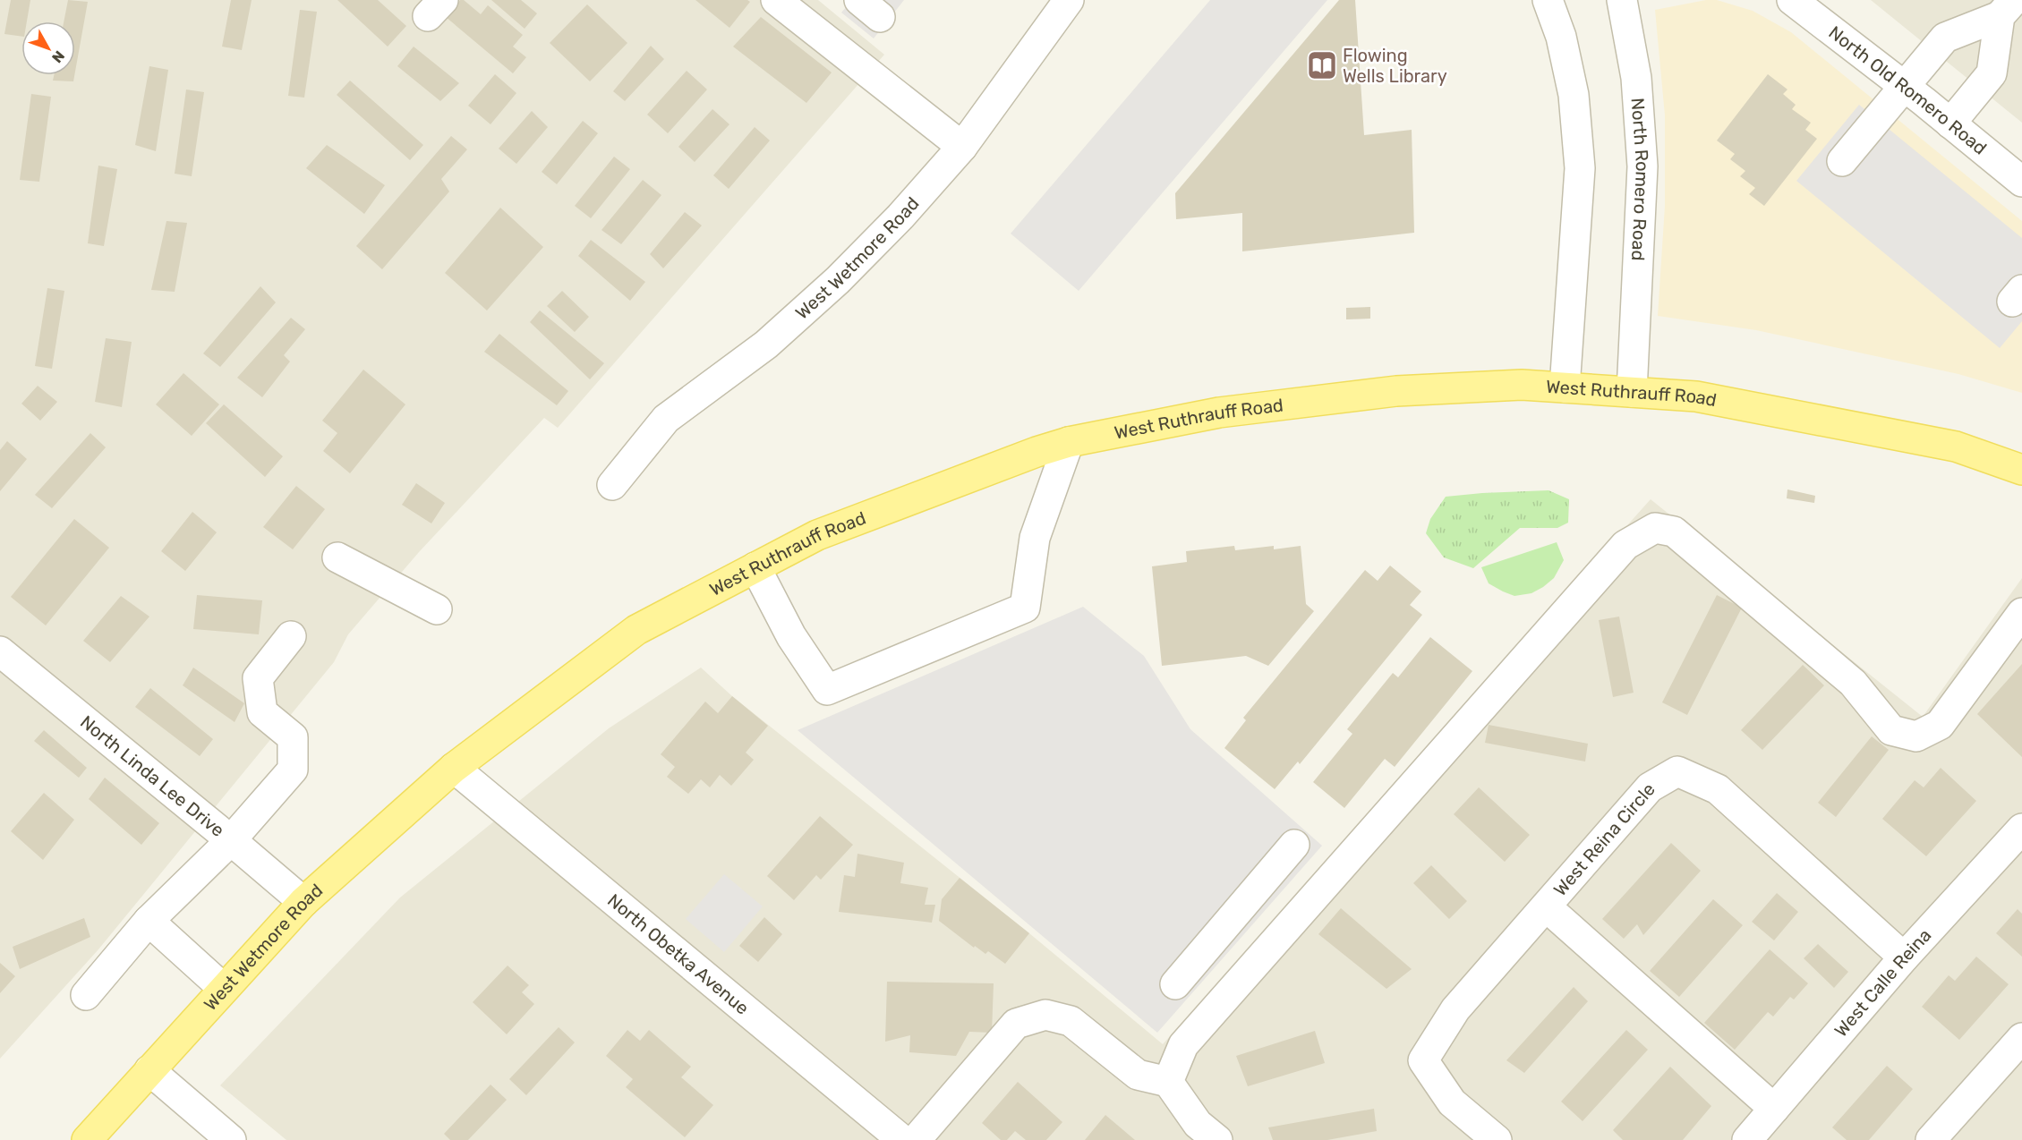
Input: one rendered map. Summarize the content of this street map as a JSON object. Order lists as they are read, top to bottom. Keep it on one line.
{"streets":{"main road":["West Wetmore Road","West Ruthrauff Road"],"street":["North Old Romero Road","North Romero Road","North Linda Lee Drive","West Reina Circle","North Obetka Avenue","West Calle Reina"]},"crossings":[["North Romero Road","West Ruthrauff Road"],["West Wetmore Road","West Ruthrauff Road"],["West Wetmore Road","North Linda Lee Drive"],["West Wetmore Road","North Obetka Avenue"],["West Ruthrauff Road","North Obetka Avenue"],["West Reina Circle","West Calle Reina"]],"places":{"library":["Flowing Wells Library"]},"north":"bottom right"}
